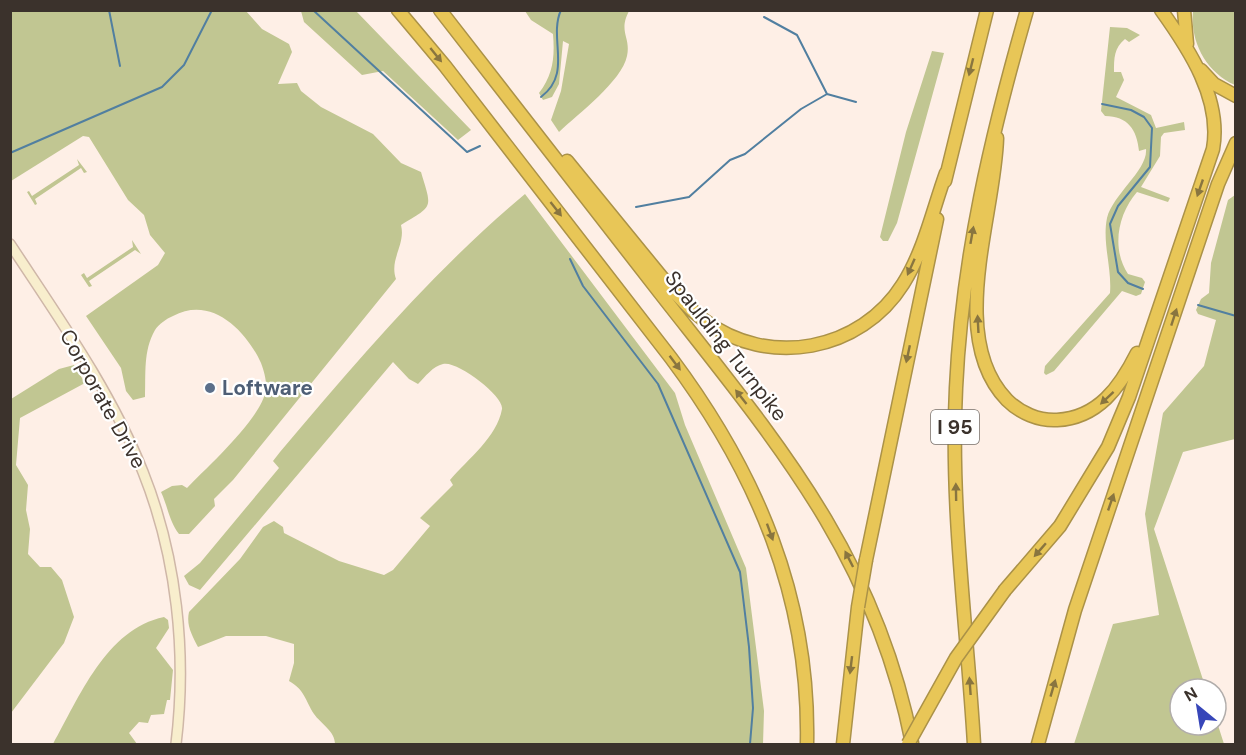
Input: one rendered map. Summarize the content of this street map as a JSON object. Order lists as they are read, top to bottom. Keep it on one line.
{"streets":{"highway":["Spaulding Turnpike","I 95"],"street":["Corporate Drive"]},"places":["Loftware"],"north":"top left"}
